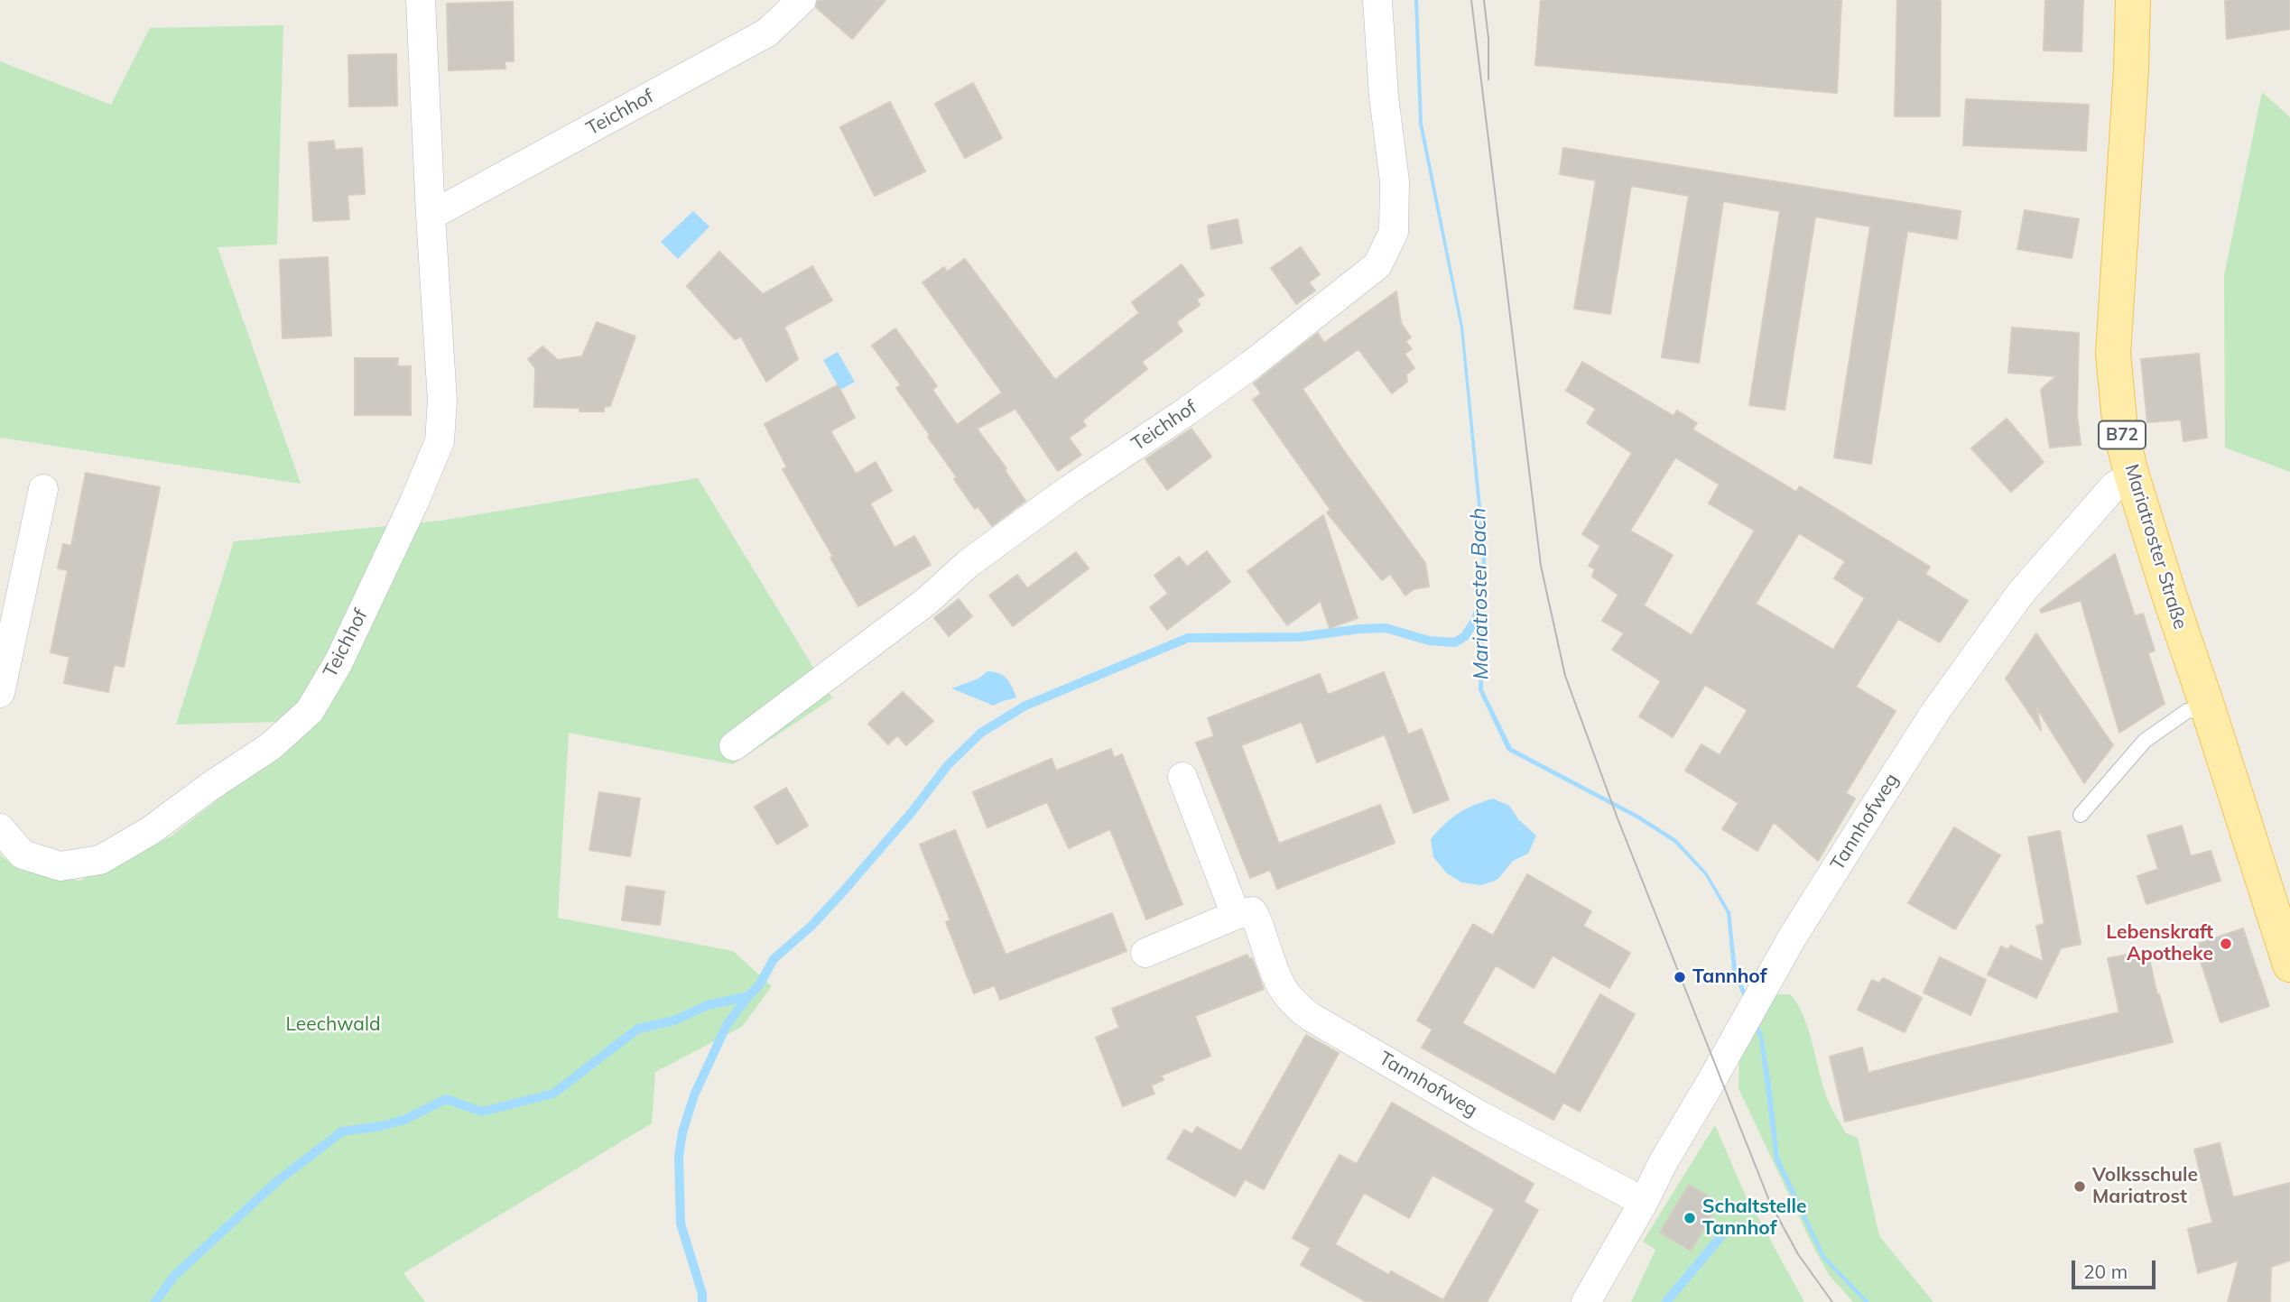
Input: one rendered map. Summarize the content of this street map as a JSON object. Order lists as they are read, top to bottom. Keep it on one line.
{"streets":{"main road":["B72","Mariatroster Straße"],"street":["Teichhof","Tannhofweg"]},"crossings":[["Mariatroster Straße","Tannhofweg"]],"water":["Mariatroster Bach"],"parks":["Leechwald"],"places":["Lebenskraft Apotheke","Tannhof","Volksschule Mariatrost","Schaltstelle Tannhof"],"scale_bar":"20 m"}
